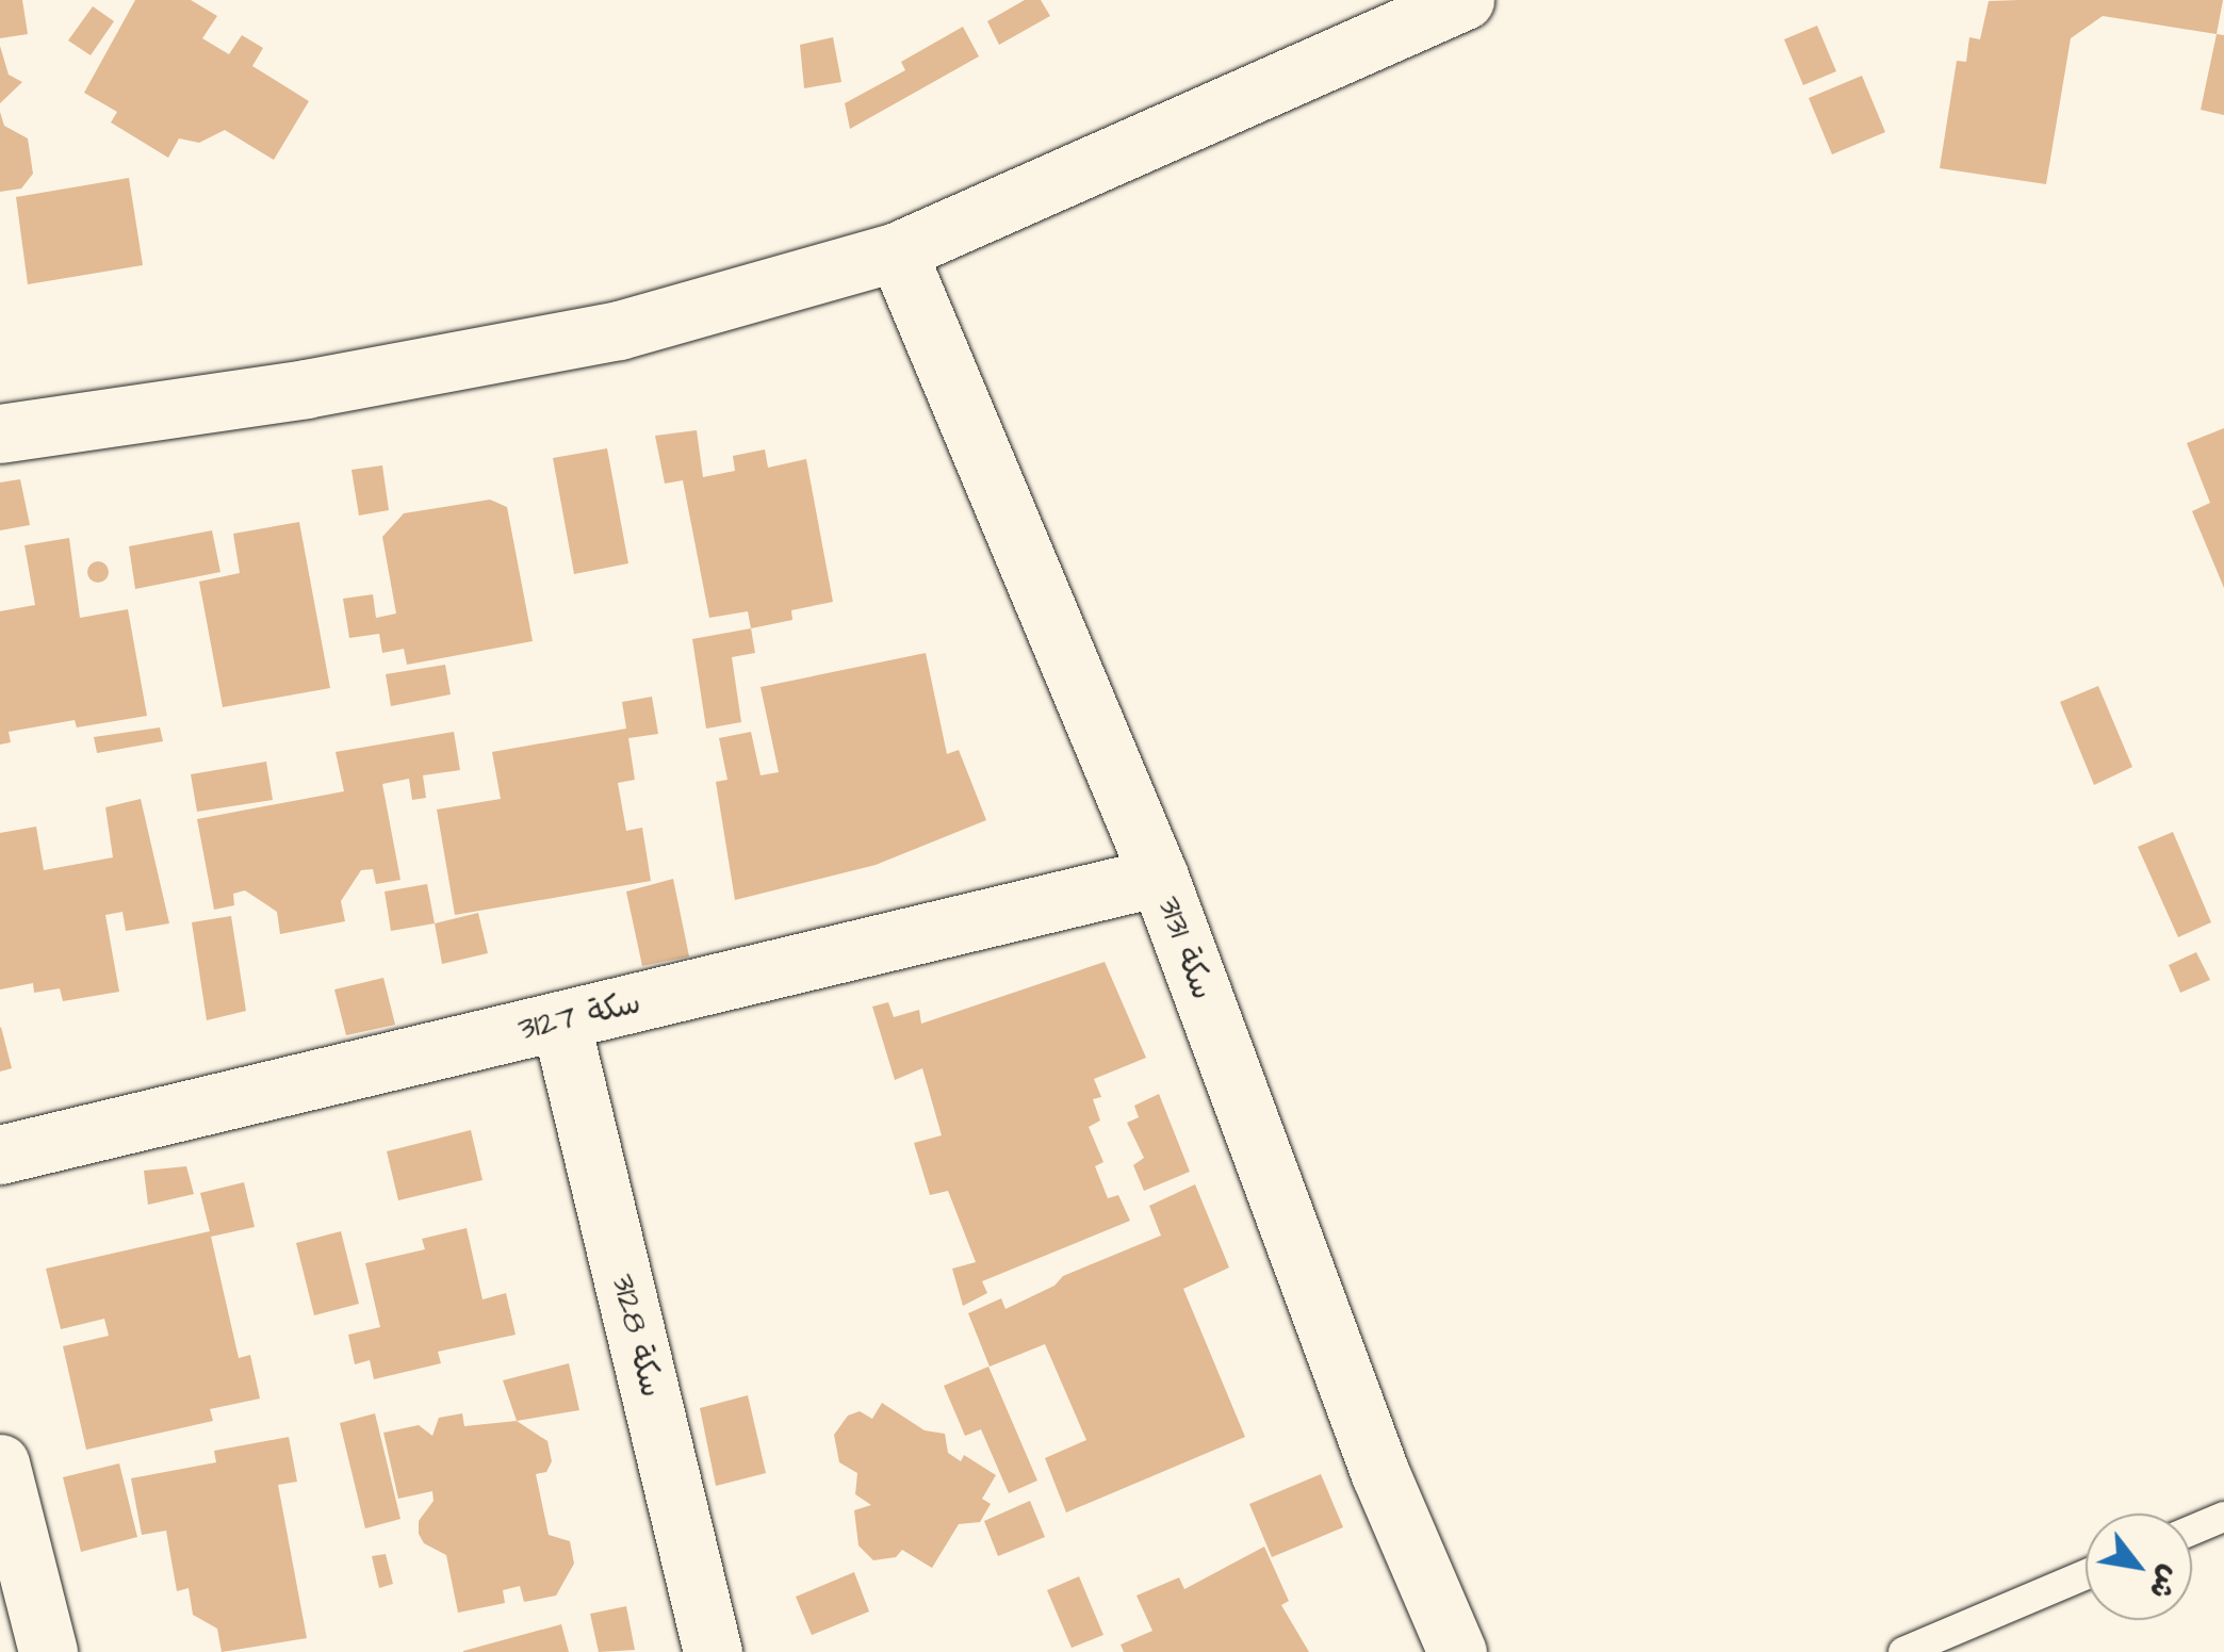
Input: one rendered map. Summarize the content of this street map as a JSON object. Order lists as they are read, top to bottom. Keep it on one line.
{"streets":{"street":["سكة 3131","سكة 3127","سكة 3128"]},"crossings":[["سكة 3131","سكة 3127"],["سكة 3127","سكة 3128"]],"north":"bottom right"}
